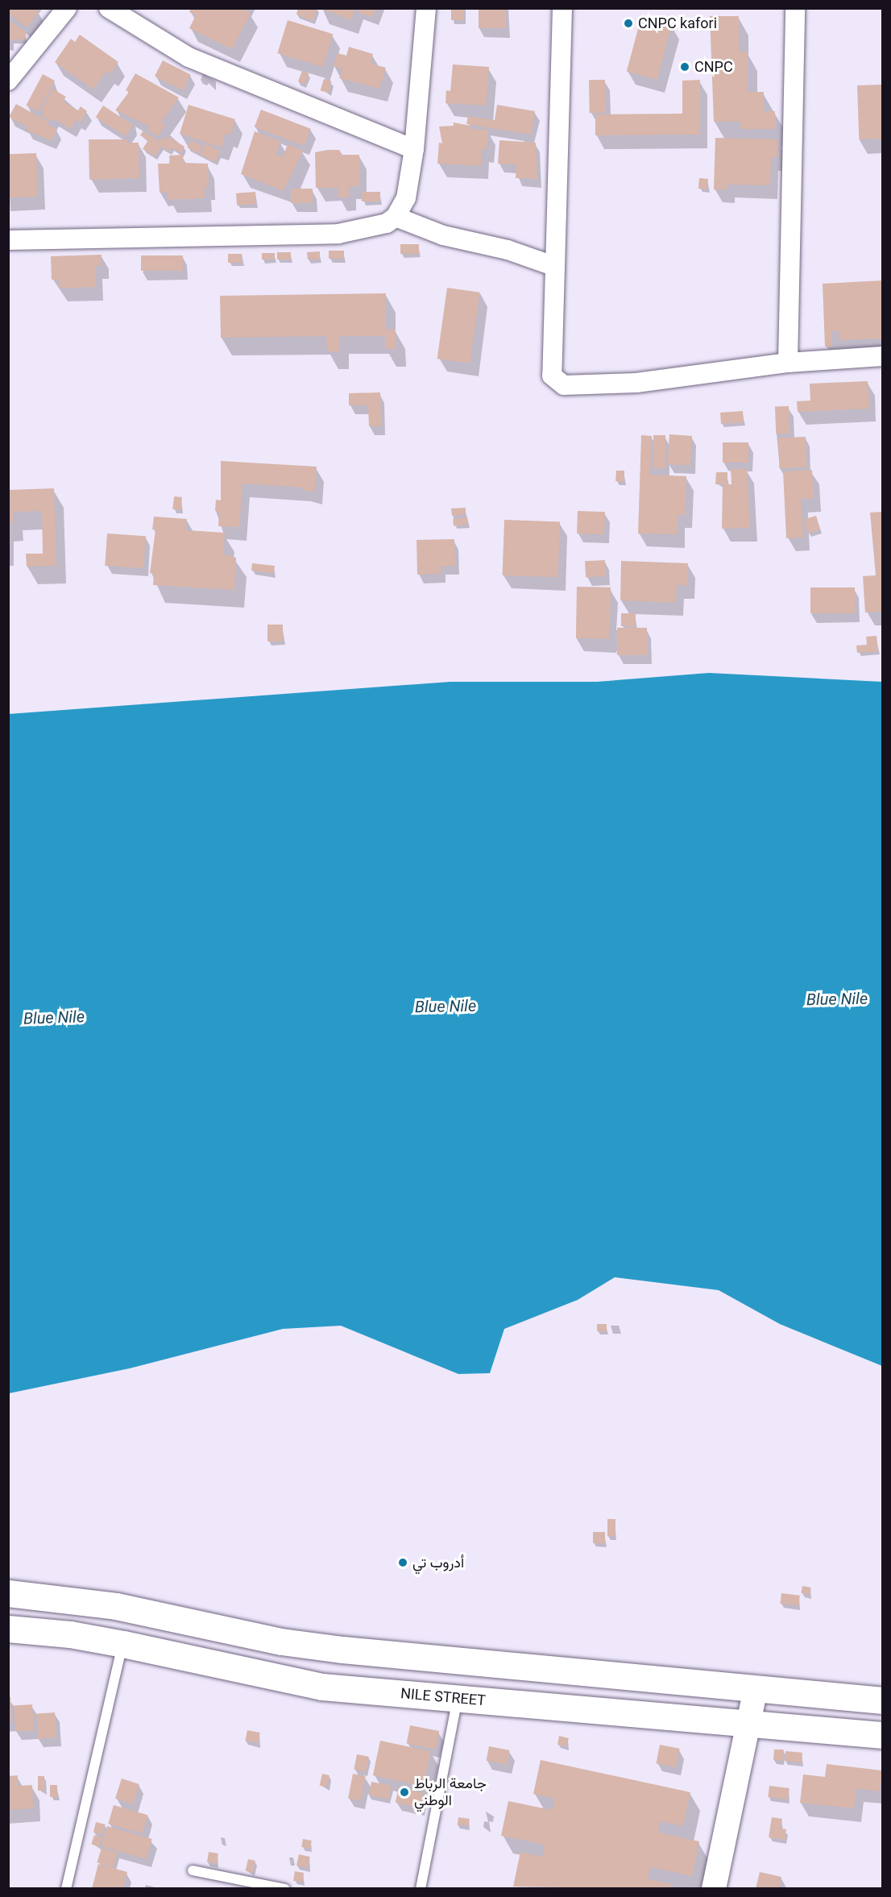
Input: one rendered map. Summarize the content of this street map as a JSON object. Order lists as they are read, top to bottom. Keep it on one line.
{"streets":{"main road":["NILE STREET"]},"water":["Blue Nile"],"places":["CNPC kafori","CNPC","أدروب تي","جامعة الرباط الوطني"]}
